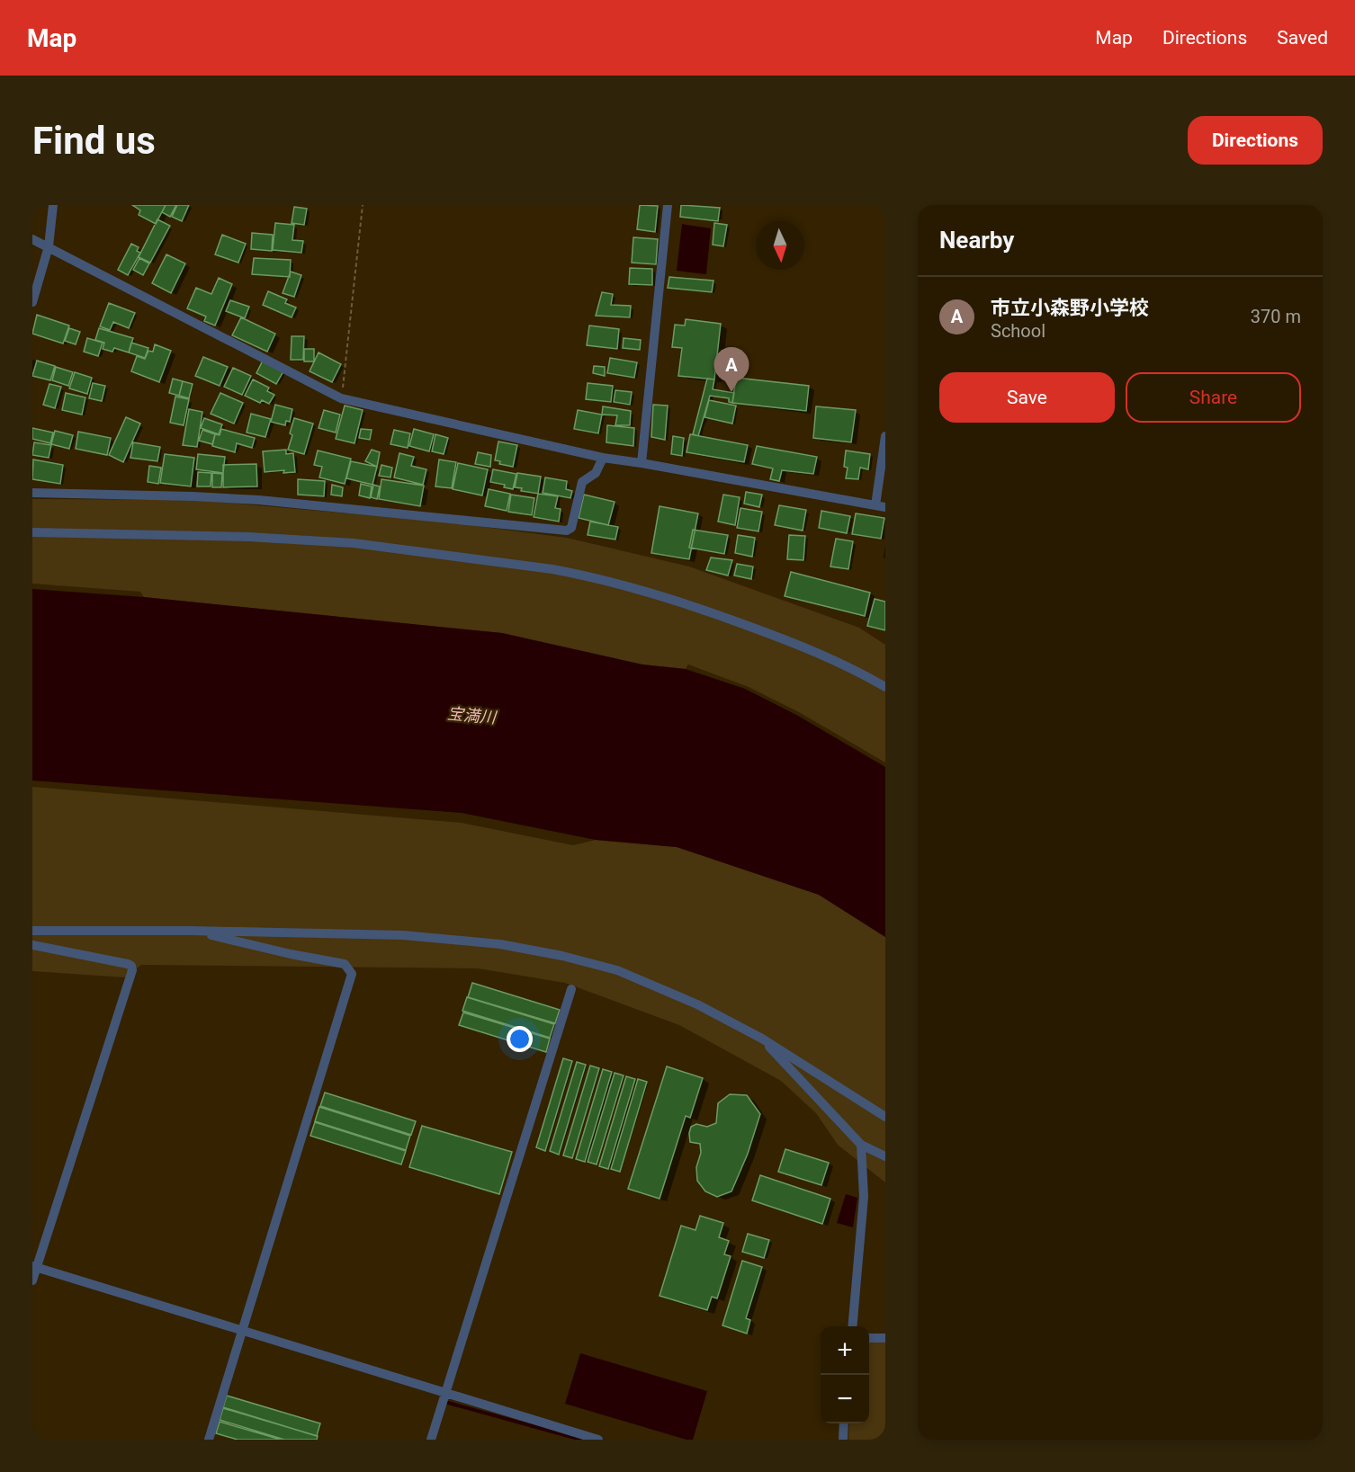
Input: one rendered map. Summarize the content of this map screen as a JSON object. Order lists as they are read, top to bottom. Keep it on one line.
{"water":["宝満川"],"north":"bottom","page":{"header":"Map","nav":["Map","Directions","Saved"],"buttons":["Directions",["Save","Share"]],"title":"Find us","heading":"Nearby","list":[{"mark":"A","name":"市立小森野小学校","note":"School","value":"370 m"}],"pins":"A","map_buttons":["+","−"]}}
